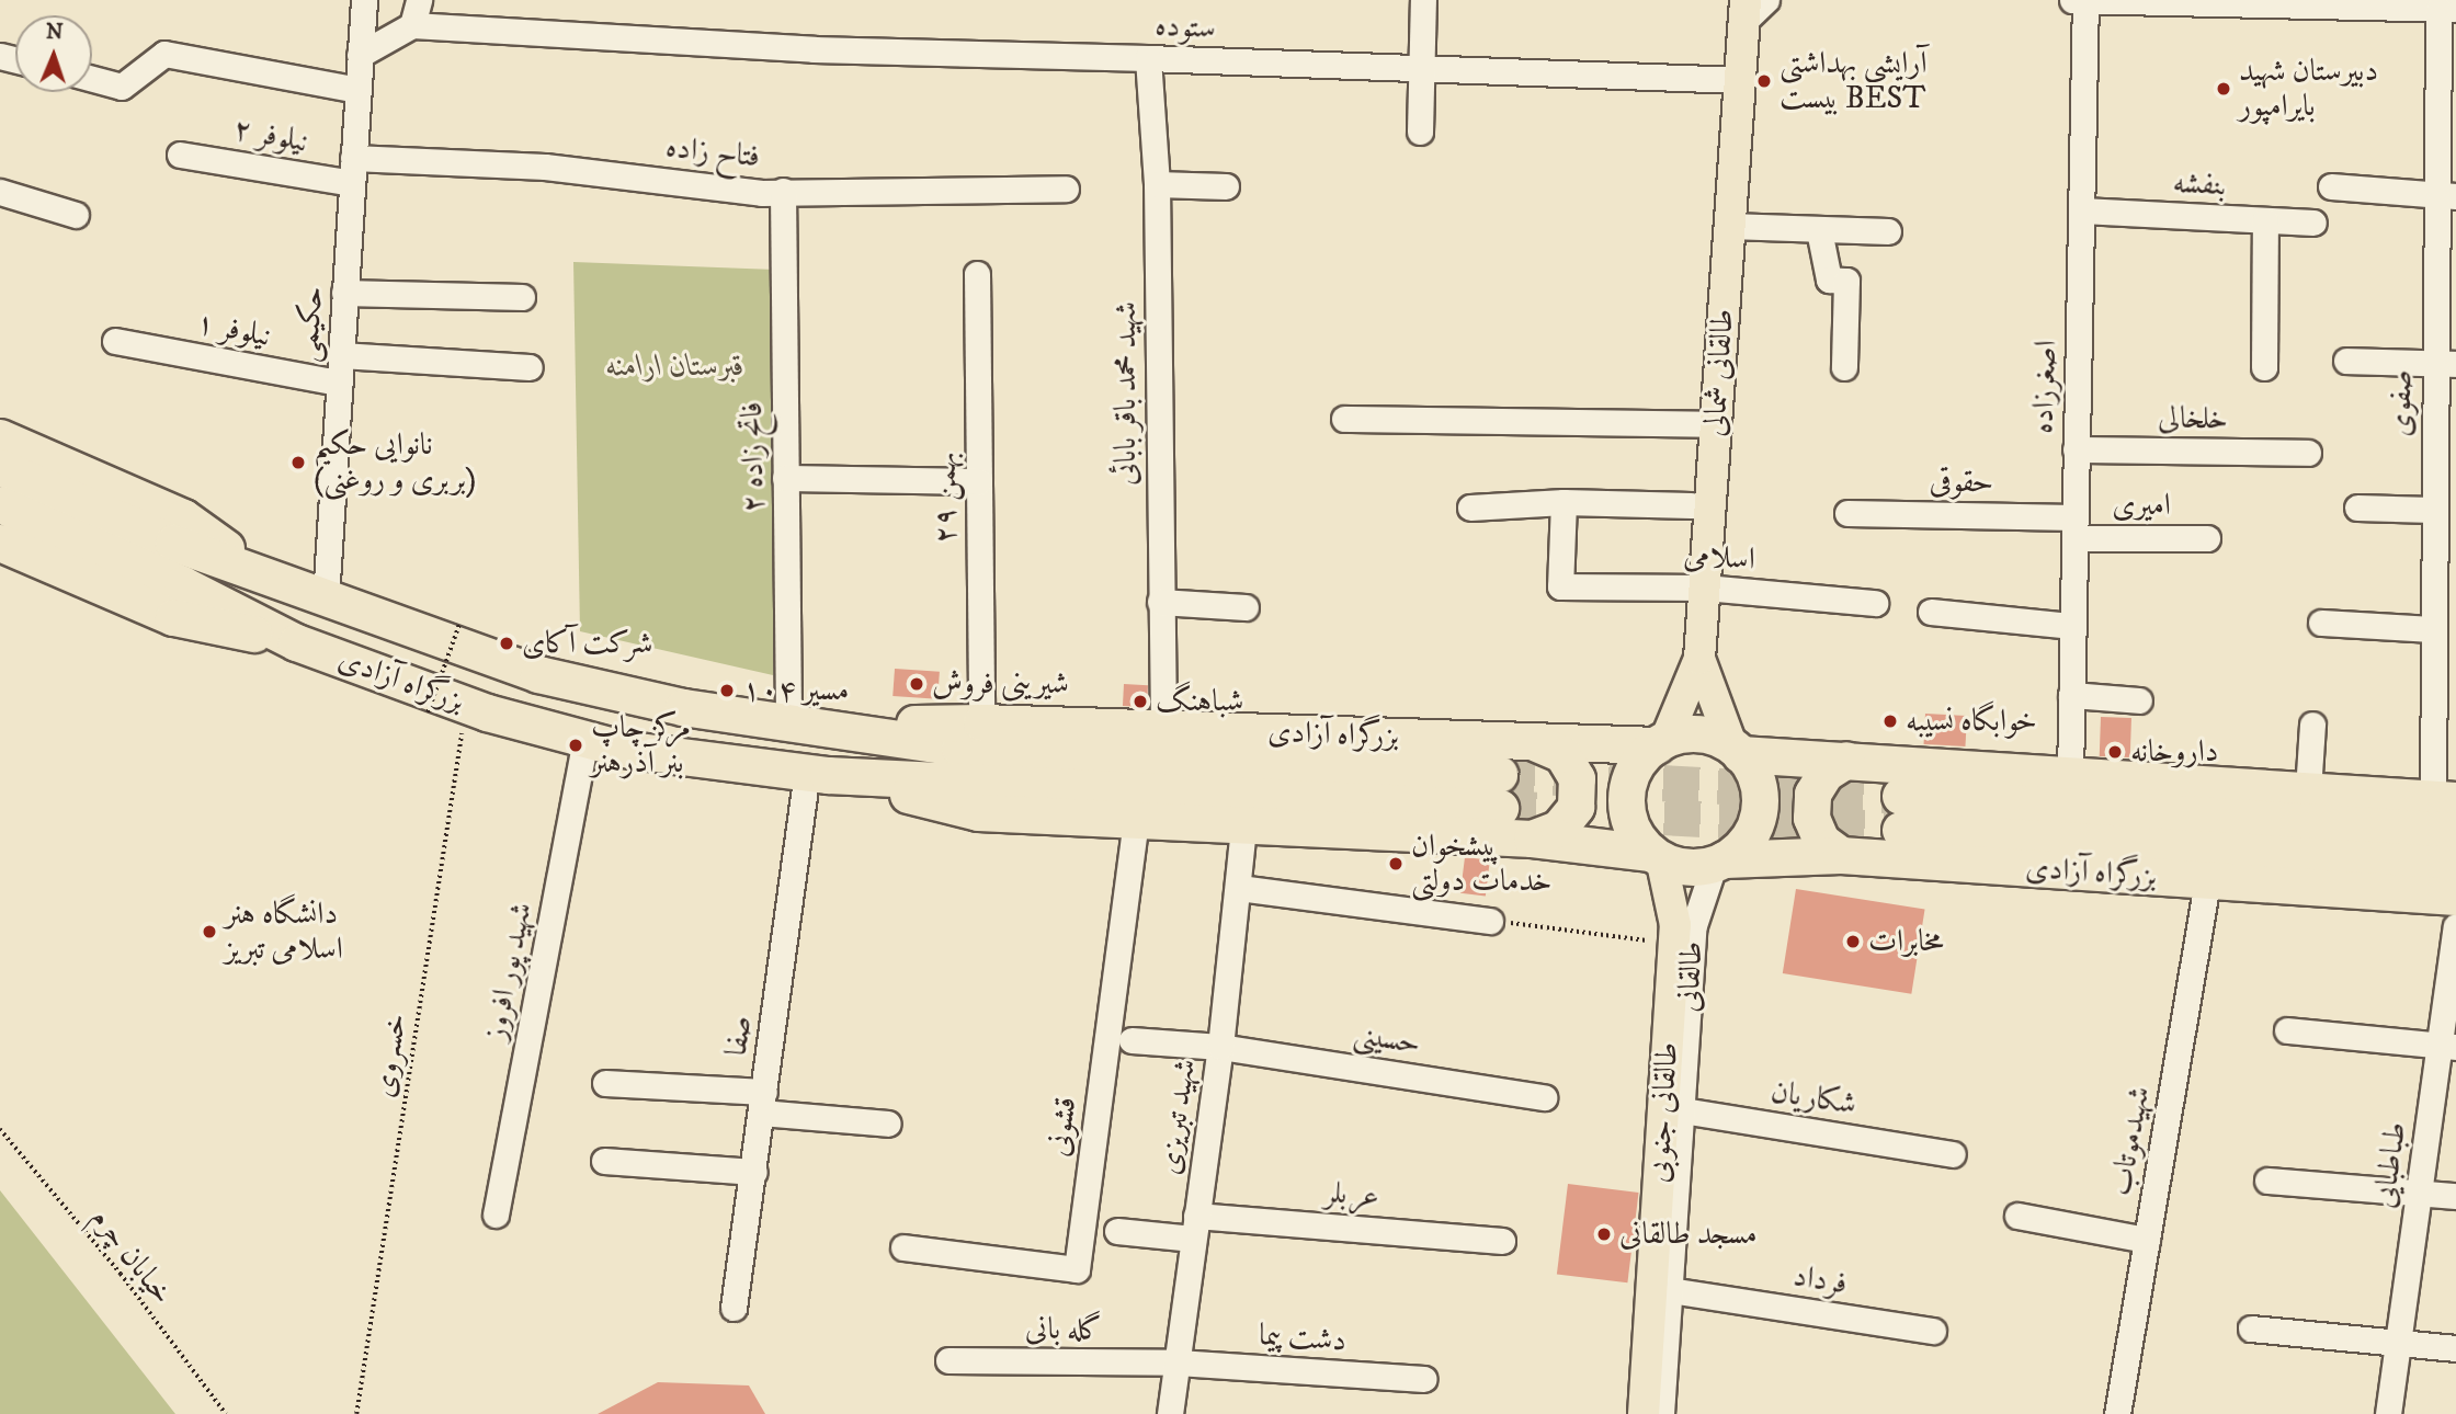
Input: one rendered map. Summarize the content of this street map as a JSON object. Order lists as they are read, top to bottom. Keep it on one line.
{"streets":{"highway":["بزرگراه آزادی"],"main road":["طالقانی شمالی","طالقانی جنوبی"],"street":["ستوده","نیلوفر ۲","فتاح زاده","بنفشه","حکیمی","نیلوفر ۱","اصغرزاده","شهید محمد باقر بابائی","صفوی","خلخالی","فاتح زاده ۲","حقوقی","۲۹ بهمن","امیری","اسلامی","شهید پور افروز","طالقانی","صفا","حسینی","شکاریان","شهید تبریزی","قشونی","شهیدموتاب","طباطبایی","عربلر","فرداد","گله بانی","دشت پیما"],"path":["خسروی","خیابان چرم"]},"crossings":[["ستوده","طالقانی شمالی"],["ستوده","شهید محمد باقر بابائی"],["نیلوفر ۲","حکیمی"],["فتاح زاده","حکیمی"],["فتاح زاده","فاتح زاده ۲"],["بنفشه","اصغرزاده"],["حکیمی","نیلوفر ۱"],["حکیمی","بزرگراه آزادی"],["طالقانی شمالی","اسلامی"],["طالقانی شمالی","بزرگراه آزادی"],["طالقانی شمالی","طالقانی"],["طالقانی شمالی","طالقانی جنوبی"],["اصغرزاده","خلخالی"],["اصغرزاده","حقوقی"],["اصغرزاده","امیری"],["شهید محمد باقر بابائی","بزرگراه آزادی"],["فاتح زاده ۲","بزرگراه آزادی"],["حقوقی","امیری"],["۲۹ بهمن","بزرگراه آزادی"],["بزرگراه آزادی","شهید پور افروز"],["بزرگراه آزادی","طالقانی"],["بزرگراه آزادی","صفا"],["بزرگراه آزادی","خسروی"],["بزرگراه آزادی","طالقانی جنوبی"],["بزرگراه آزادی","شهید تبریزی"],["بزرگراه آزادی","قشونی"],["بزرگراه آزادی","شهیدموتاب"],["طالقانی","شکاریان"],["طالقانی","طالقانی جنوبی"],["حسینی","شهید تبریزی"],["شکاریان","طالقانی جنوبی"],["طالقانی جنوبی","فرداد"],["شهید تبریزی","عربلر"],["شهید تبریزی","گله بانی"],["شهید تبریزی","دشت پیما"],["گله بانی","دشت پیما"]],"parks":["قبرستان ارامنه"],"places":["آرایشی بهداشتی بیست BEST","دبیرستان شهید بایرامپور","نانوایی حکیم (بربری و روغنی)","شرکت آکای","شیرینی فروش","مسیر ۱۰۴","شباهنگ","خوابگاه نسیبه","مرکز چاپ بنر آذرهنر","داروخانه","پیشخوان خدمات دولتی","دانشگاه هنر اسلامی تبریز","مخابرات","مسجد طالقانی"],"north":"top"}
